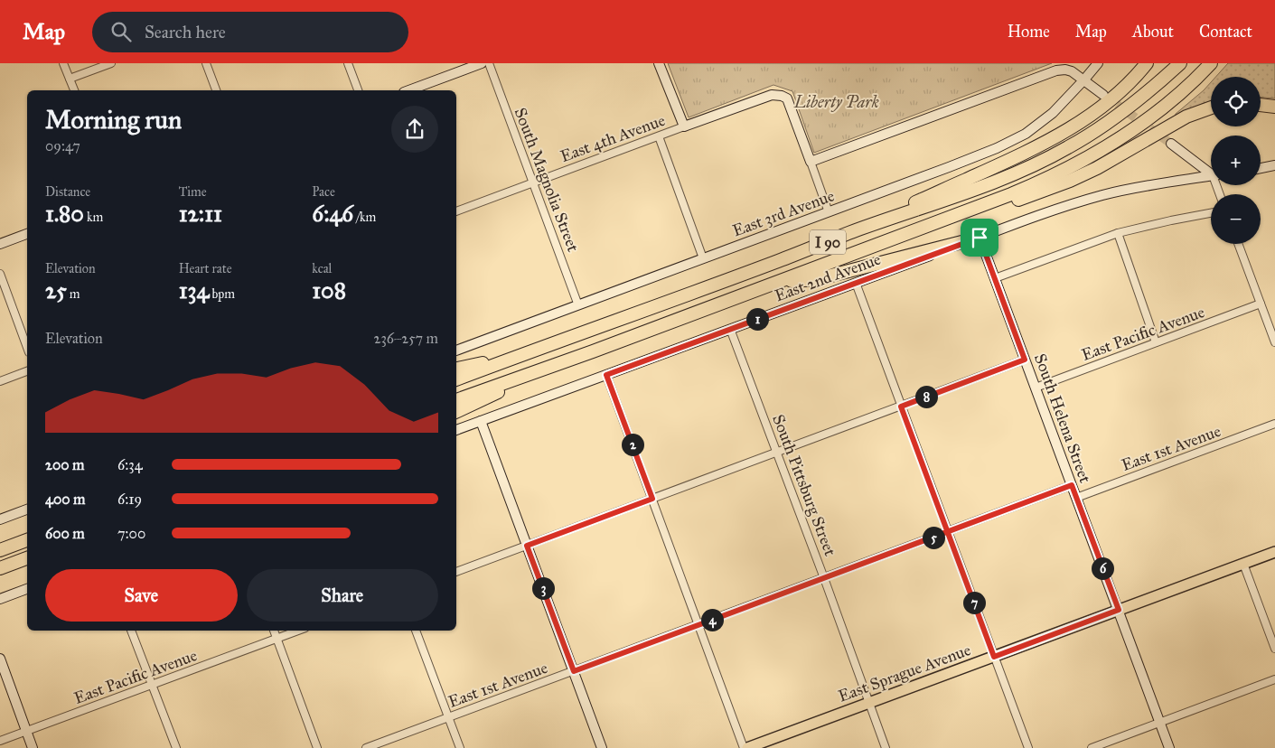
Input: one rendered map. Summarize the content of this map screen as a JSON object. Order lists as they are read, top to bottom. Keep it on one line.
{"streets":{"highway":["I 90"],"main road":["East Sprague Avenue"],"street":["East 4th Avenue","South Magnolia Street","East 3rd Avenue","East 2nd Avenue","East Pacific Avenue","South Helena Street","East 1st Avenue","South Pittsburg Street"]},"crossings":[["East 4th Avenue","South Magnolia Street"],["South Magnolia Street","East 3rd Avenue"],["East 2nd Avenue","South Helena Street"],["East 2nd Avenue","South Pittsburg Street"],["East Pacific Avenue","South Helena Street"],["South Helena Street","East 1st Avenue"],["South Helena Street","East Sprague Avenue"],["East 1st Avenue","South Pittsburg Street"],["South Pittsburg Street","East Sprague Avenue"]],"parks":["Liberty Park"],"page":{"header":"Map","search":"Search here","nav":["Home","Map","About","Contact"],"map_buttons":["+","−"],"heading":["Morning run","09:47"],"stats":[["Distance","1.80 km"],["Time","12:11"],["Pace","6:46 /km"],["Elevation","25 m"],["Heart rate","134 bpm"],["kcal","108"]],"pins":["1","8","2","5","6","3","7","4"],"chart":["Elevation","236–257 m"],"list":[{"name":"200 m","note":"6:34"},{"name":"400 m","note":"6:19"},{"name":"600 m","note":"7:00"}],"buttons":["Save","Share"]}}
